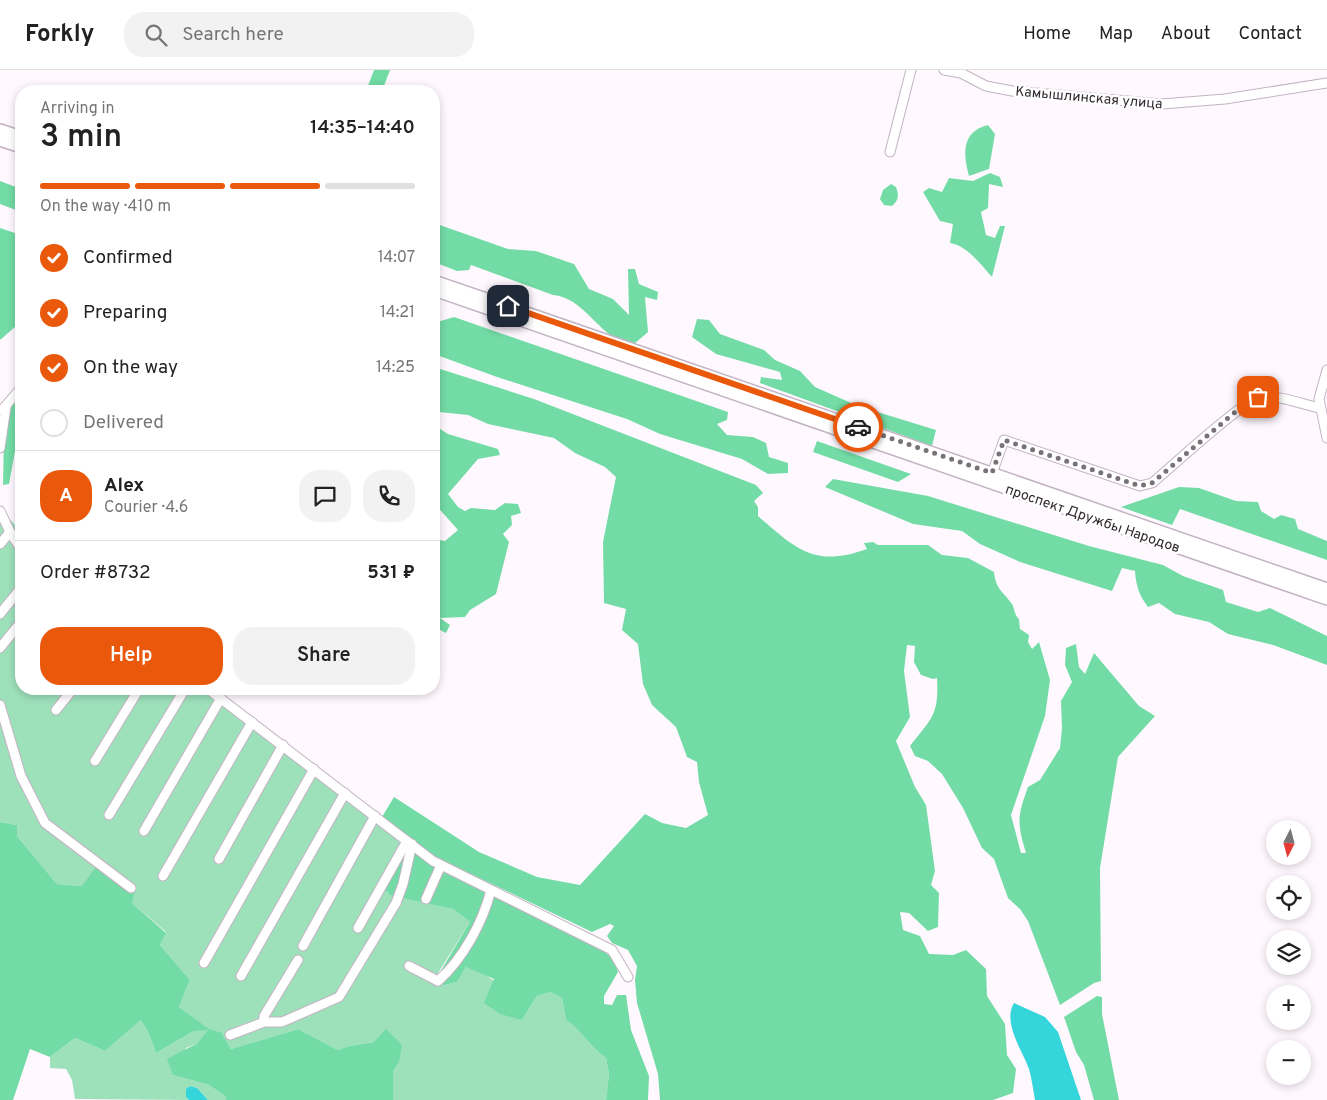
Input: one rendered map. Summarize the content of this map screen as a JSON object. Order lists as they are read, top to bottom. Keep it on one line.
{"streets":{"main road":["проспект Дружбы Народов"],"street":["Камышлинская улица"]},"north":"bottom","page":{"header":"Forkly","search":"Search here","nav":["Home","Map","About","Contact"],"heading":["3 min","Arriving in","14:35–14:40"],"panel":["Alex","Courier · 4.6","Order #8732","531 ₽"],"bar":"On the way · 410 m","list":[["Confirmed","14:07"],["Preparing","14:21"],["On the way","14:25"],"Delivered"],"round":"A","buttons":["Help","Share"],"map_buttons":["+","−"]}}
